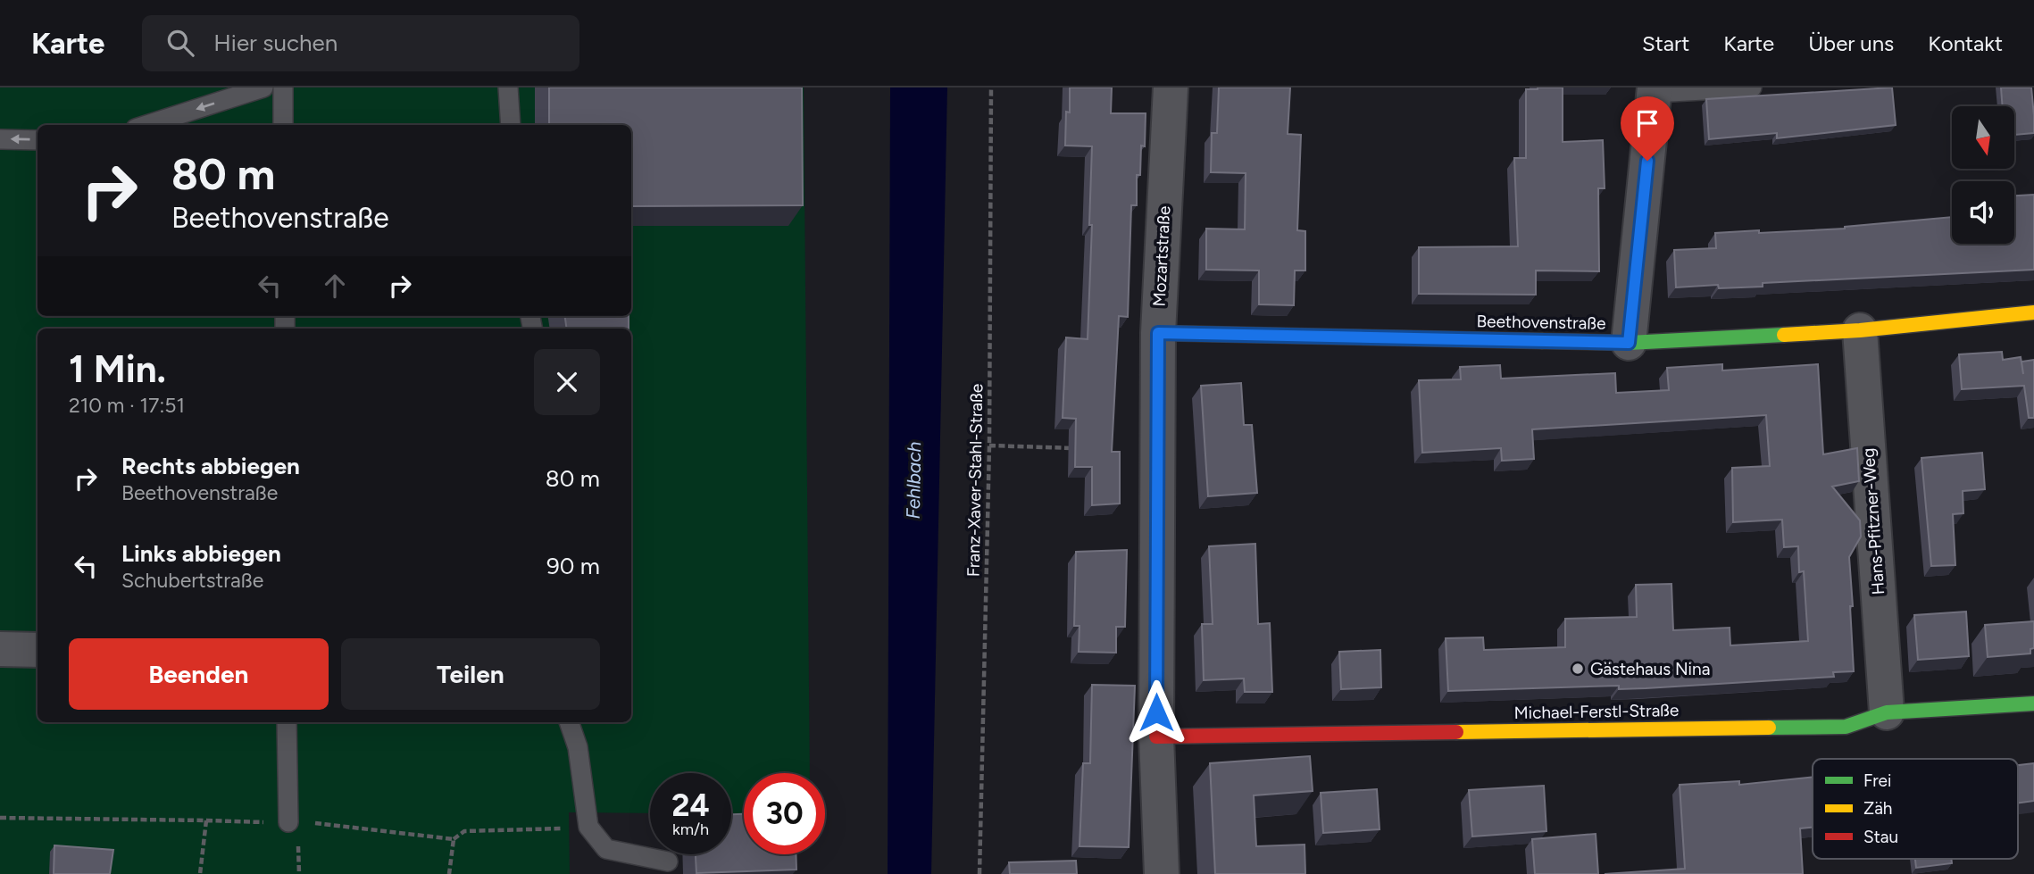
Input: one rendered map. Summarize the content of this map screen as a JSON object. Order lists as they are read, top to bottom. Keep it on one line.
{"streets":{"street":["Mozartstraße","Beethovenstraße","Hans-Pfitzner-Weg","Michael-Ferstl-Straße"],"path":["Franz-Xaver-Stahl-Straße"]},"crossings":[["Mozartstraße","Beethovenstraße"],["Mozartstraße","Michael-Ferstl-Straße"],["Beethovenstraße","Hans-Pfitzner-Weg"],["Hans-Pfitzner-Weg","Michael-Ferstl-Straße"]],"water":["Fehlbach"],"places":["Gästehaus Nina"],"legend":["Frei","Zäh","Stau"],"north":"bottom","page":{"header":"Karte","search":"Hier suchen","nav":["Start","Karte","Über uns","Kontakt"],"turn":["80 m","Beethovenstraße"],"heading":["1 Min.","210 m · 17:51"],"list":[{"name":"Rechts abbiegen","note":"Beethovenstraße","value":"80 m"},{"name":"Links abbiegen","note":"Schubertstraße","value":"90 m"}],"buttons":["Beenden","Teilen"],"speed":"24 km/h","limit":"30"}}
